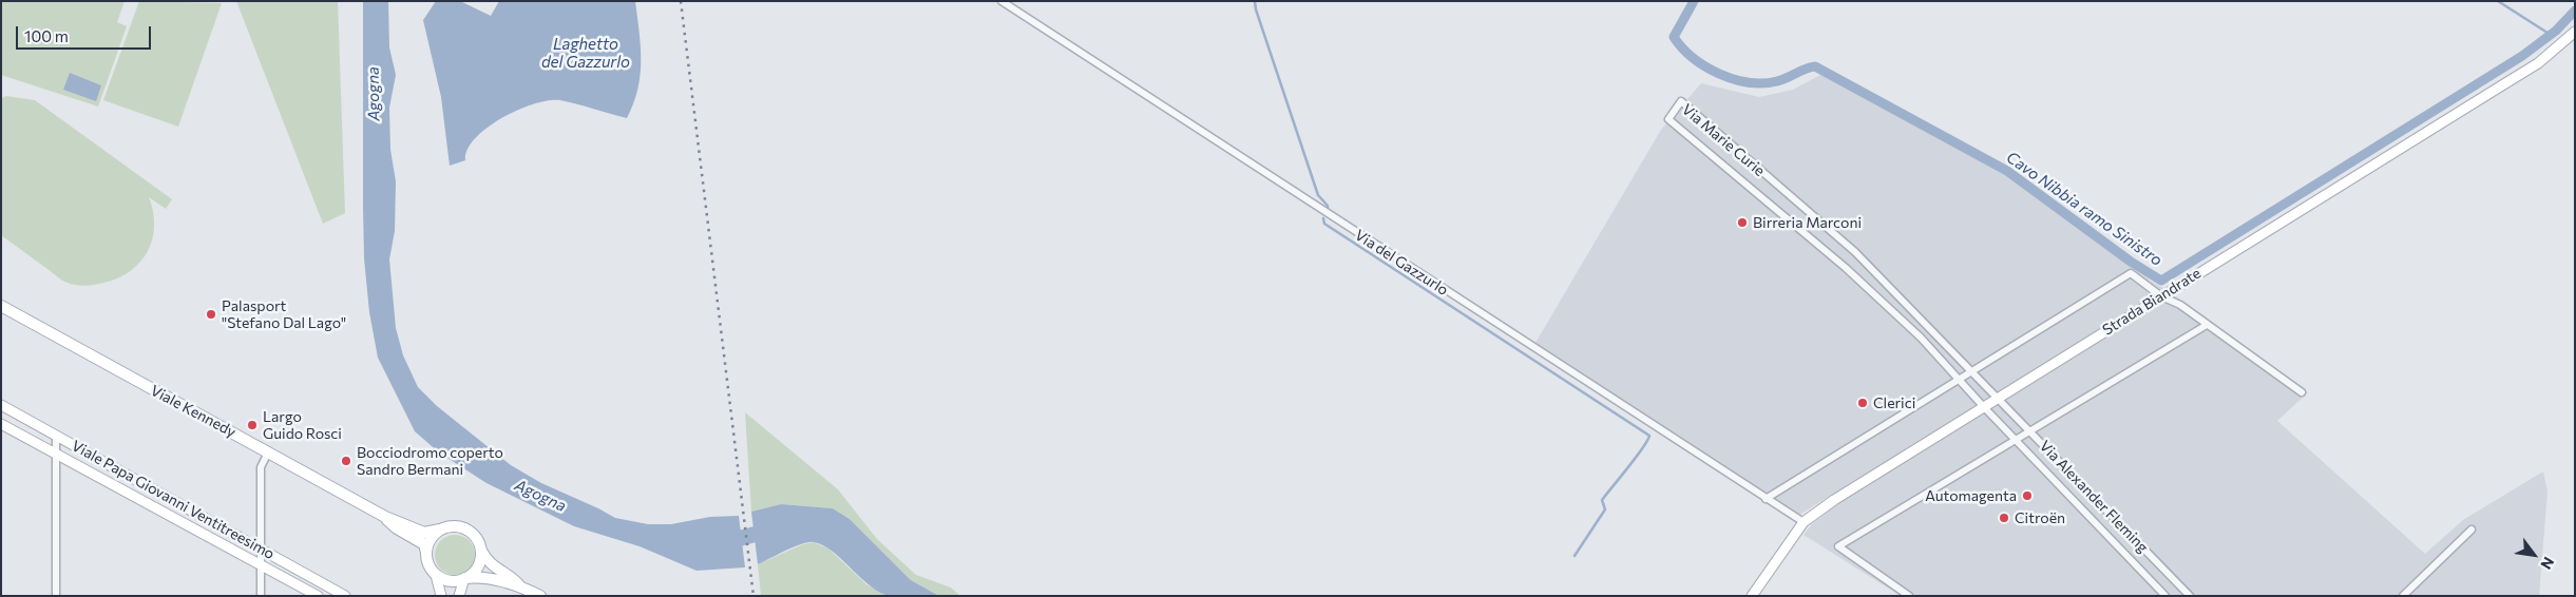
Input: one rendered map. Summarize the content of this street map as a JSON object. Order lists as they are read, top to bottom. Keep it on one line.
{"streets":{"main road":["Strada Biandrate","Viale Kennedy","Viale Papa Giovanni Ventitreesimo"],"street":["Via Marie Curie","Via del Gazzurlo","Via Alexander Fleming"]},"crossings":[["Via Marie Curie","Strada Biandrate"],["Via Marie Curie","Via Alexander Fleming"],["Via del Gazzurlo","Strada Biandrate"],["Strada Biandrate","Via Alexander Fleming"]],"water":["Laghetto del Gazzurlo","Agogna","Cavo Nibbia ramo Sinistro"],"places":["Birreria Marconi","Palasport \"Stefano Dal Lago\"","Clerici","Largo Guido Rosci","Bocciodromo coperto Sandro Bermani","Automagenta","Citroën"],"scale_bar":"100 m","north":"bottom right"}
